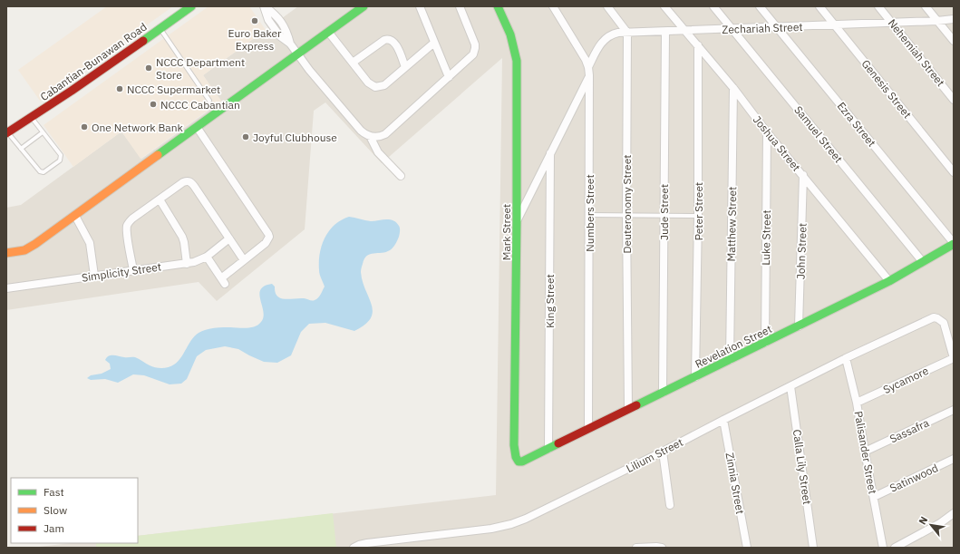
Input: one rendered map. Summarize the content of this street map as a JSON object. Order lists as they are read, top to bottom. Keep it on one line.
{"streets":{"street":["Zechariah Street","Nehemiah Street","Cabantian-Bunawan Road","Genesis Street","Ezra Street","Samuel Street","Joshua Street","Deuteronomy Street","Peter Street","Jude Street","Numbers Street","Matthew Street","Mark Street","Luke Street","John Street","Simplicity Street","King Street","Revelation Street","Sycamore","Sassafra","Palisander Street","Lilium Street","Calla Lily Street","Satinwood","Zinnia Street"]},"crossings":[["Zechariah Street","Nehemiah Street"],["Zechariah Street","Genesis Street"],["Zechariah Street","Ezra Street"],["Zechariah Street","Samuel Street"],["Zechariah Street","Joshua Street"],["Zechariah Street","Deuteronomy Street"],["Zechariah Street","Jude Street"],["Zechariah Street","Numbers Street"],["Ezra Street","Revelation Street"],["Samuel Street","Revelation Street"],["Joshua Street","Peter Street"],["Joshua Street","Matthew Street"],["Joshua Street","Luke Street"],["Joshua Street","John Street"],["Joshua Street","Revelation Street"],["Deuteronomy Street","Revelation Street"],["Peter Street","Revelation Street"],["Jude Street","Revelation Street"],["Numbers Street","Revelation Street"],["Matthew Street","Revelation Street"],["Mark Street","Revelation Street"],["Luke Street","Revelation Street"],["John Street","Revelation Street"],["King Street","Revelation Street"],["Sycamore","Palisander Street"],["Sycamore","Lilium Street"],["Sassafra","Palisander Street"],["Palisander Street","Lilium Street"],["Palisander Street","Satinwood"],["Lilium Street","Calla Lily Street"],["Lilium Street","Zinnia Street"]],"places":["Euro Baker Express","NCCC Department Store","NCCC Supermarket","NCCC Cabantian","One Network Bank","Joyful Clubhouse"],"legend":["Fast","Slow","Jam"],"north":"top left"}
